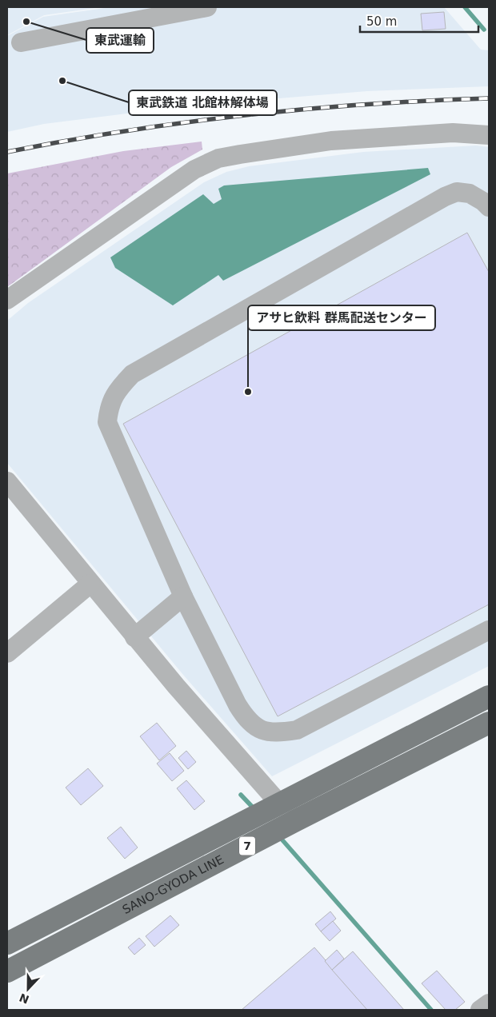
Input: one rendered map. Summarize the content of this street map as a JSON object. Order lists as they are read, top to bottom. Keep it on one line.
{"streets":{"main road":["7","SANO-GYODA LINE"]},"places":["東武運輸","東武鉄道 北館林解体場","アサヒ飲料 群馬配送センター"],"scale_bar":"50 m","north":"bottom"}
